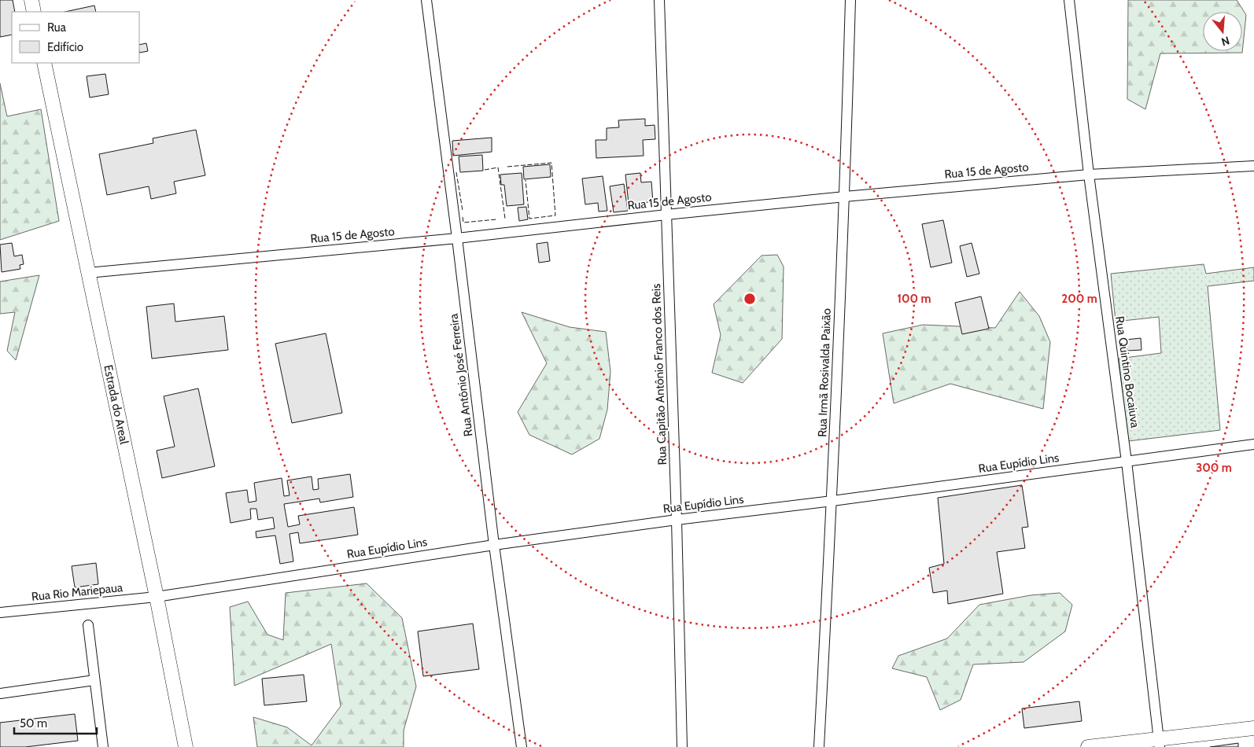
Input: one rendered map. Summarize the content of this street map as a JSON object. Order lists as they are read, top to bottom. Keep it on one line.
{"streets":{"street":["Rua 15 de Agosto","Rua Quintino Bocaiuva","Rua Irmã Rosivalda Paixão","Rua Capitão Antônio Franco dos Reis","Rua Antônio José Ferreira","Estrada do Areal","Rua Eupídio Lins","Rua Rio Mariepaua"]},"crossings":[["Rua 15 de Agosto","Rua Quintino Bocaiuva"],["Rua 15 de Agosto","Rua Irmã Rosivalda Paixão"],["Rua 15 de Agosto","Rua Capitão Antônio Franco dos Reis"],["Rua 15 de Agosto","Rua Antônio José Ferreira"],["Rua 15 de Agosto","Estrada do Areal"],["Rua Quintino Bocaiuva","Rua Eupídio Lins"],["Rua Irmã Rosivalda Paixão","Rua Eupídio Lins"],["Rua Capitão Antônio Franco dos Reis","Rua Eupídio Lins"],["Rua Antônio José Ferreira","Rua Eupídio Lins"],["Estrada do Areal","Rua Eupídio Lins"],["Estrada do Areal","Rua Rio Mariepaua"],["Rua Eupídio Lins","Rua Rio Mariepaua"]],"legend":["Rua","Edifício"],"scale_bar":"50 m","north":"bottom","rings":["100 m","200 m","300 m"]}
